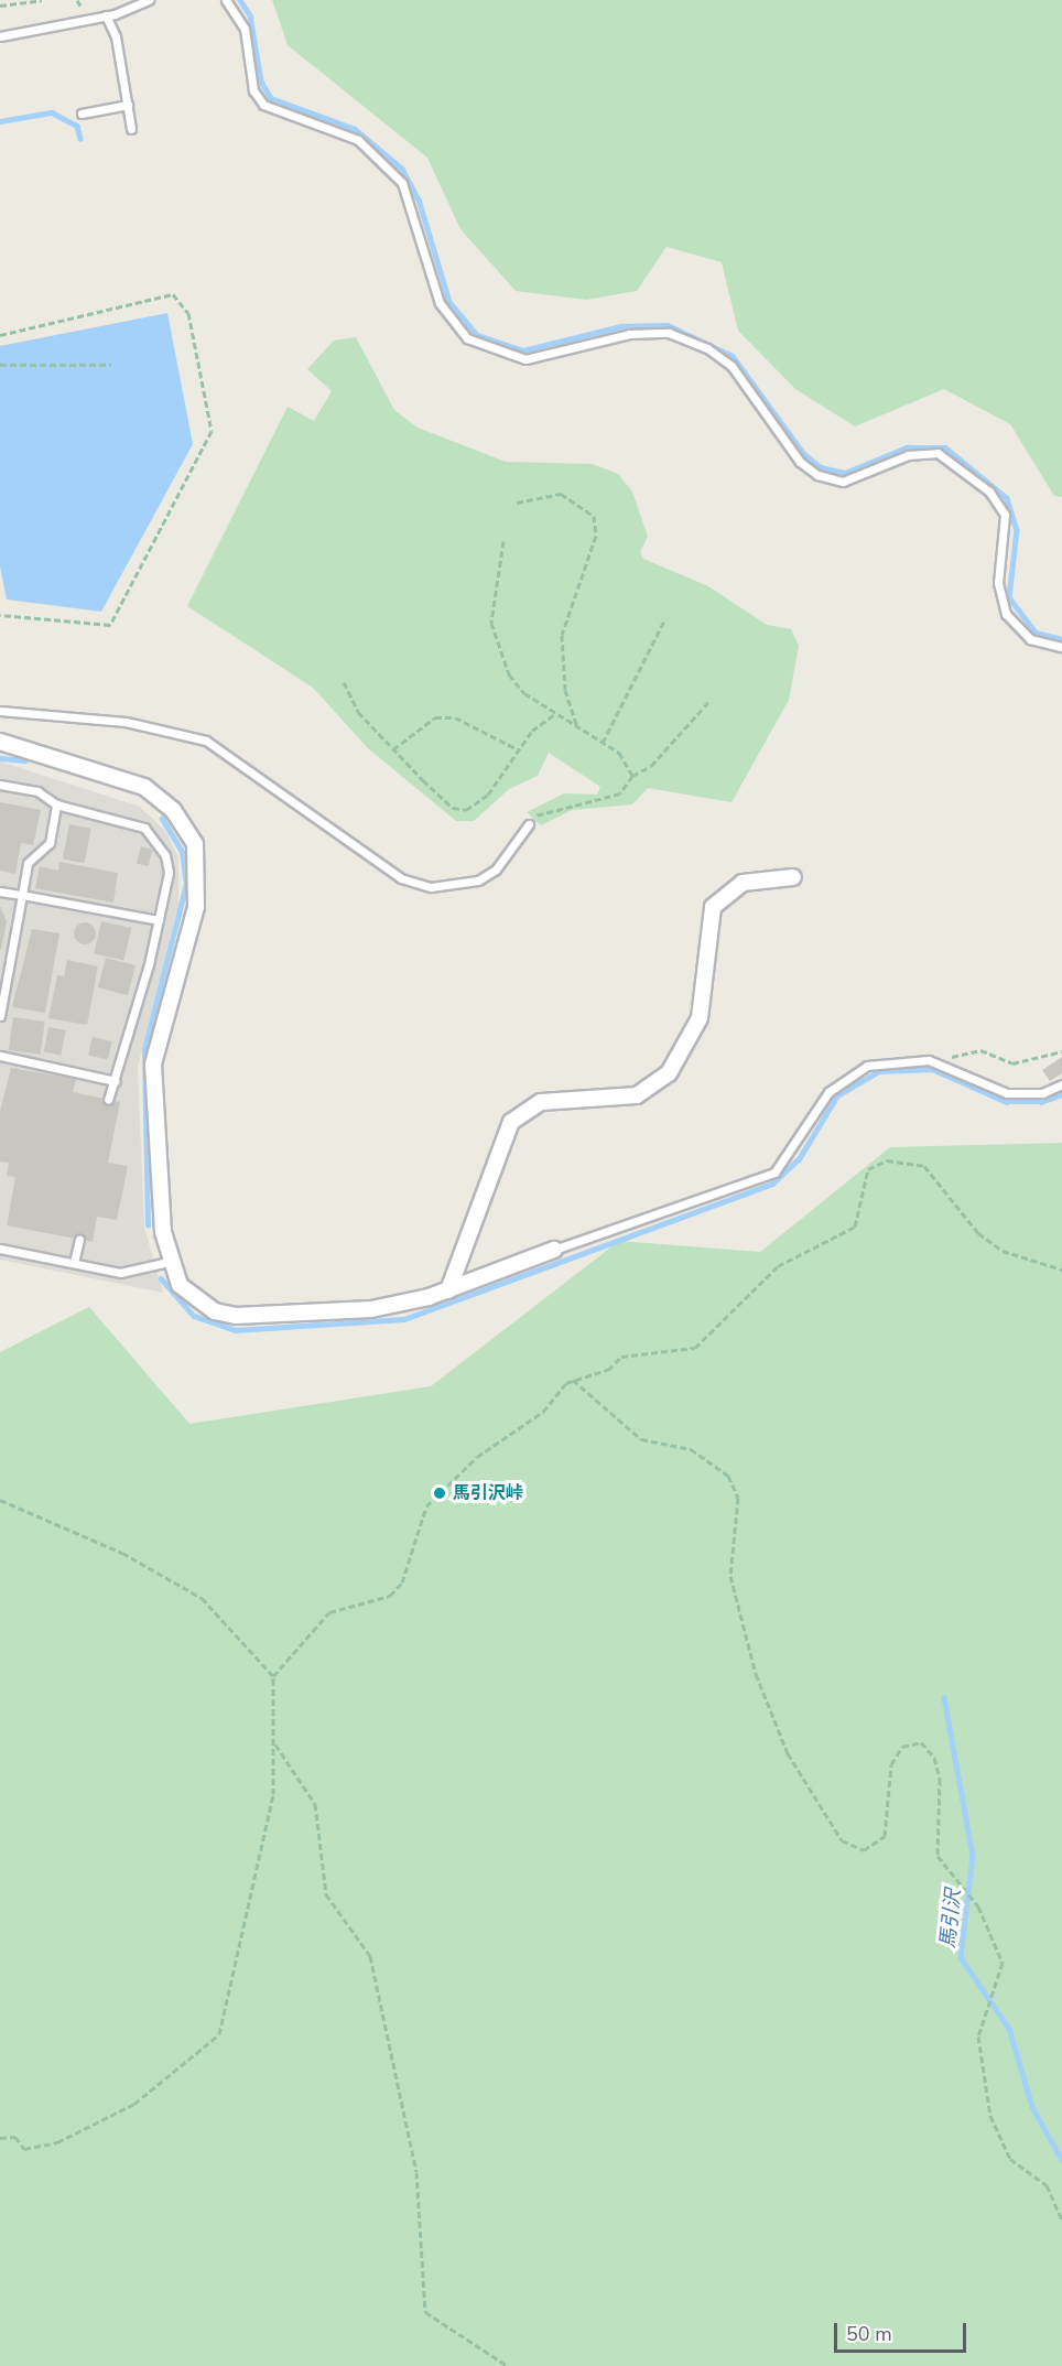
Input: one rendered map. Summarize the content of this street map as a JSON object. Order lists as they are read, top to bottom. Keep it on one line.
{"water":["馬引沢"],"places":["馬引沢峠"],"scale_bar":"50 m"}
